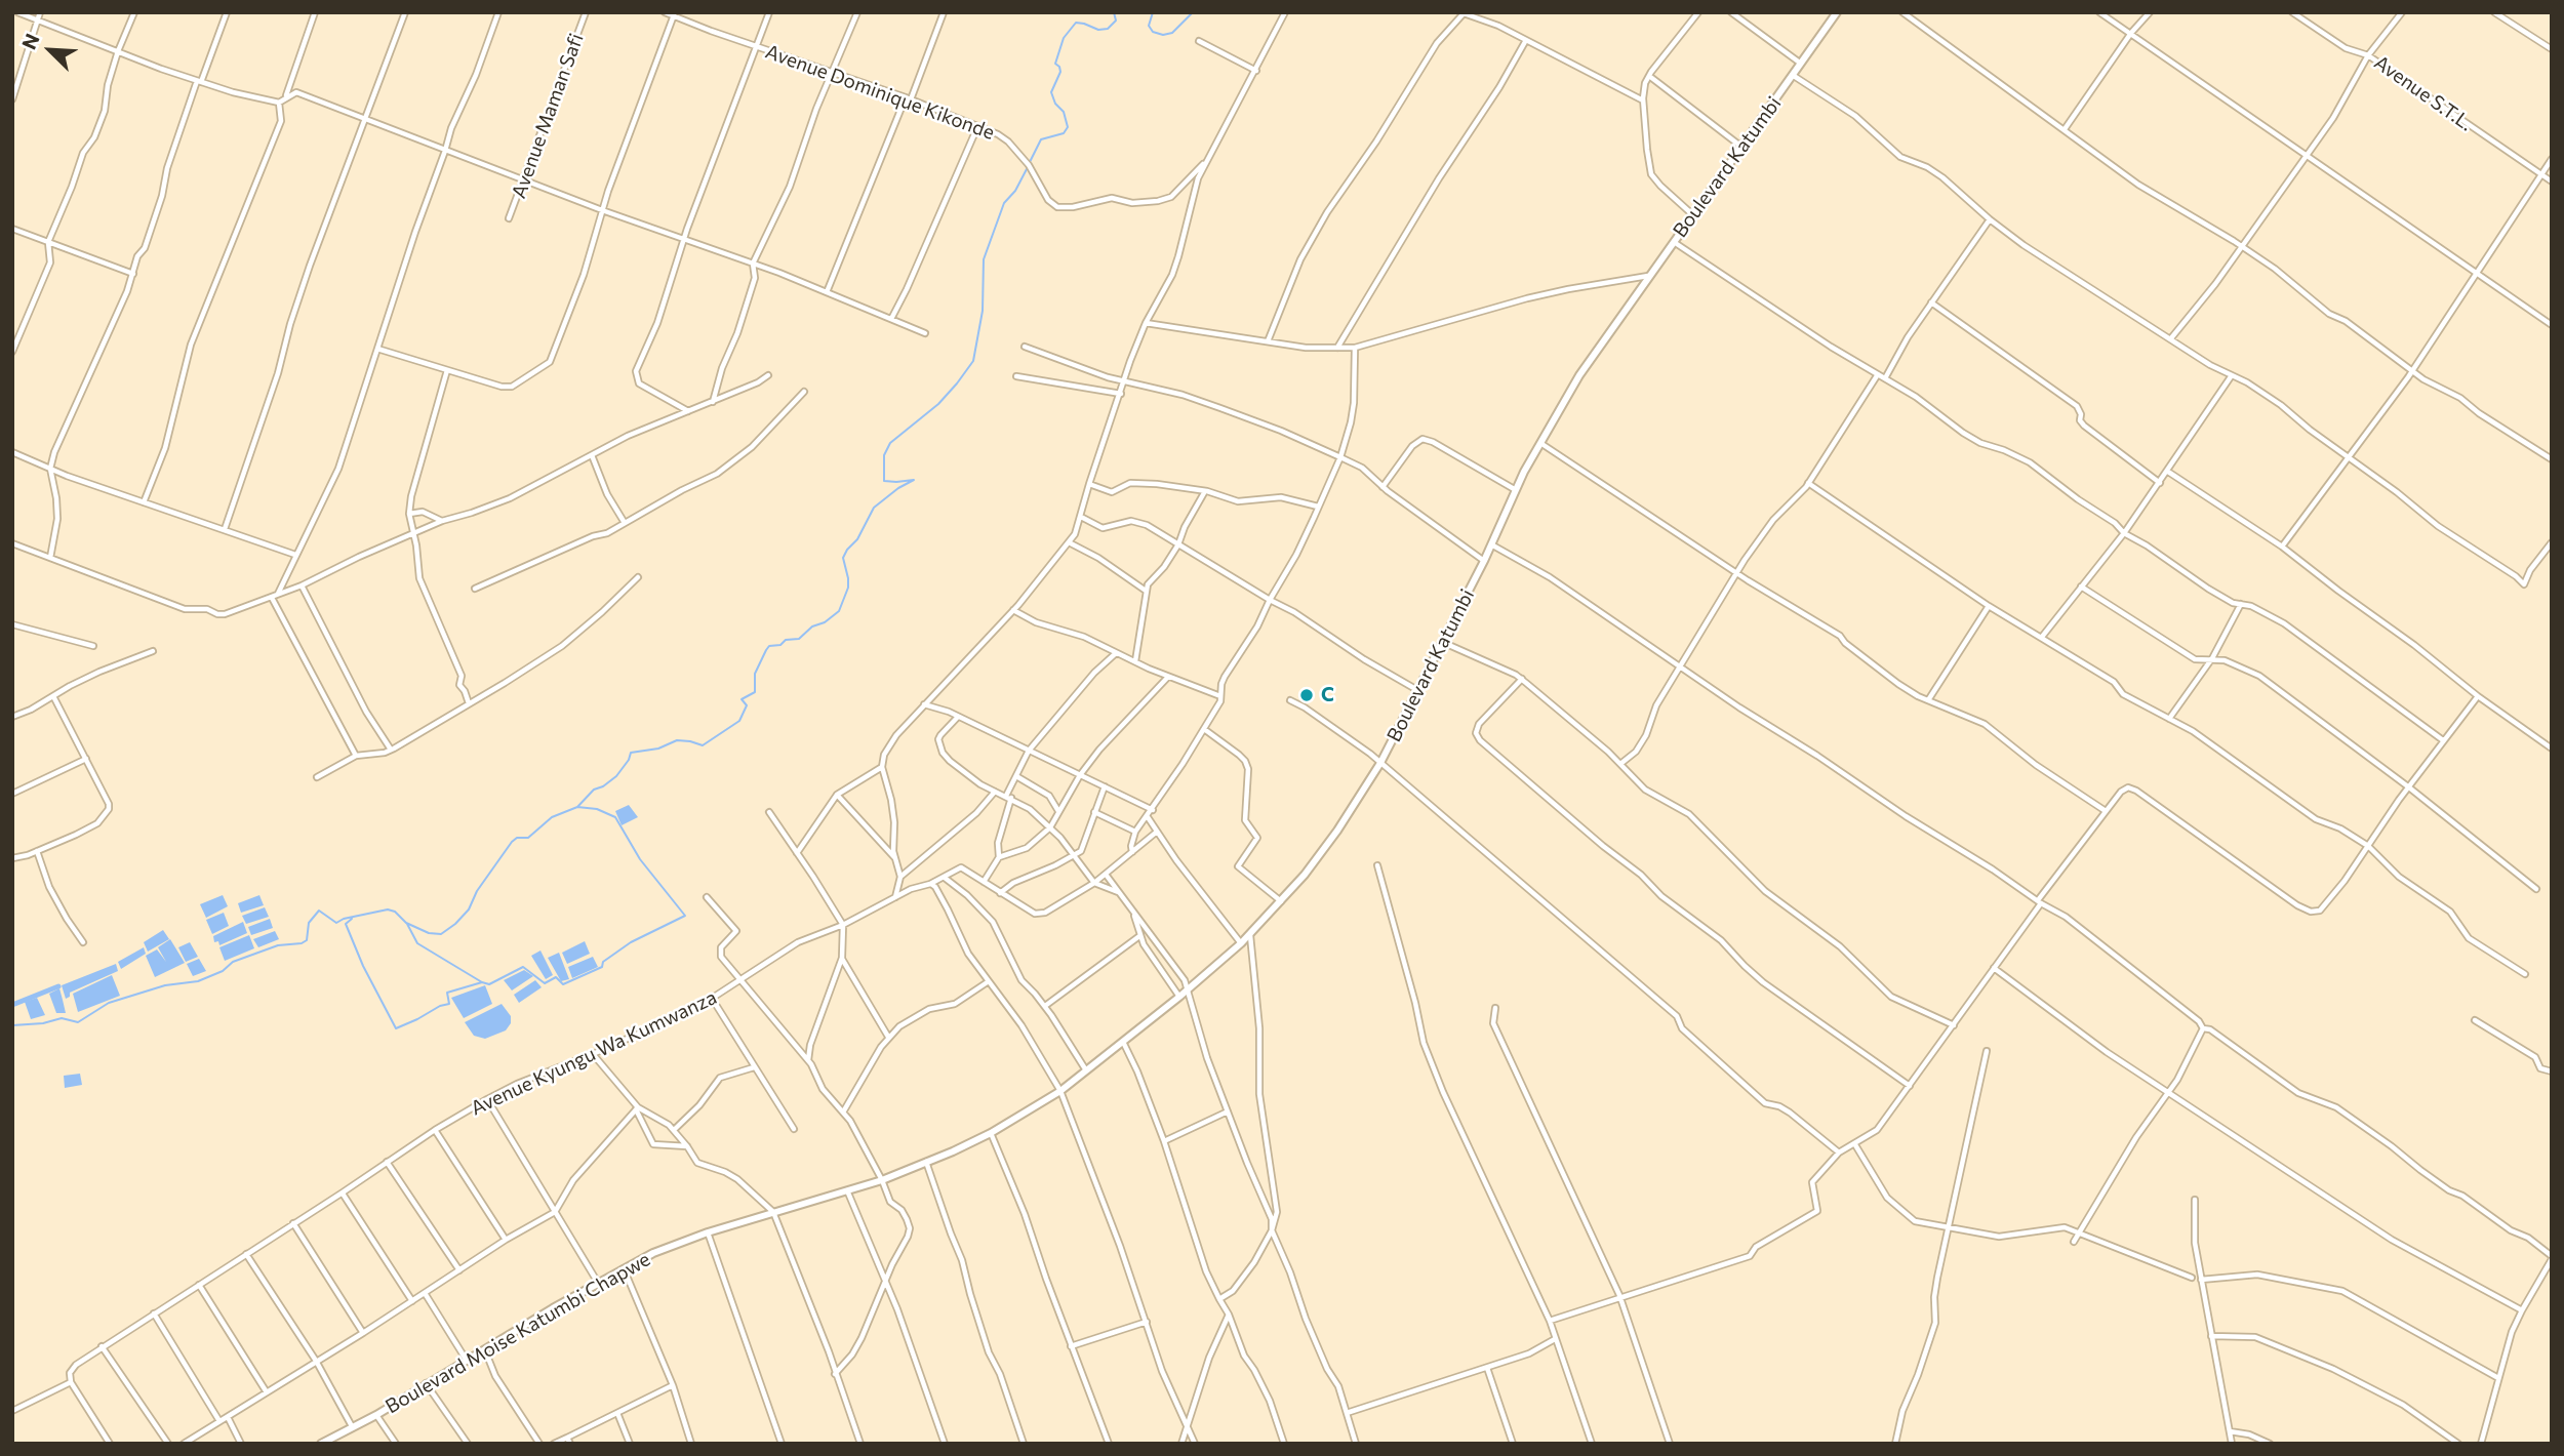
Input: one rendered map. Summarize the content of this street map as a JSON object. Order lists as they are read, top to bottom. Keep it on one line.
{"streets":{"street":["Avenue Dominique Kikonde","Avenue S.T.L.","Avenue Maman Safi","Boulevard Katumbi","Avenue Kyungu Wa Kumwanza","Boulevard Moise Katumbi Chapwe"]},"crossings":[["Boulevard Katumbi","Boulevard Moise Katumbi Chapwe"]],"places":["C"],"north":"top left"}
